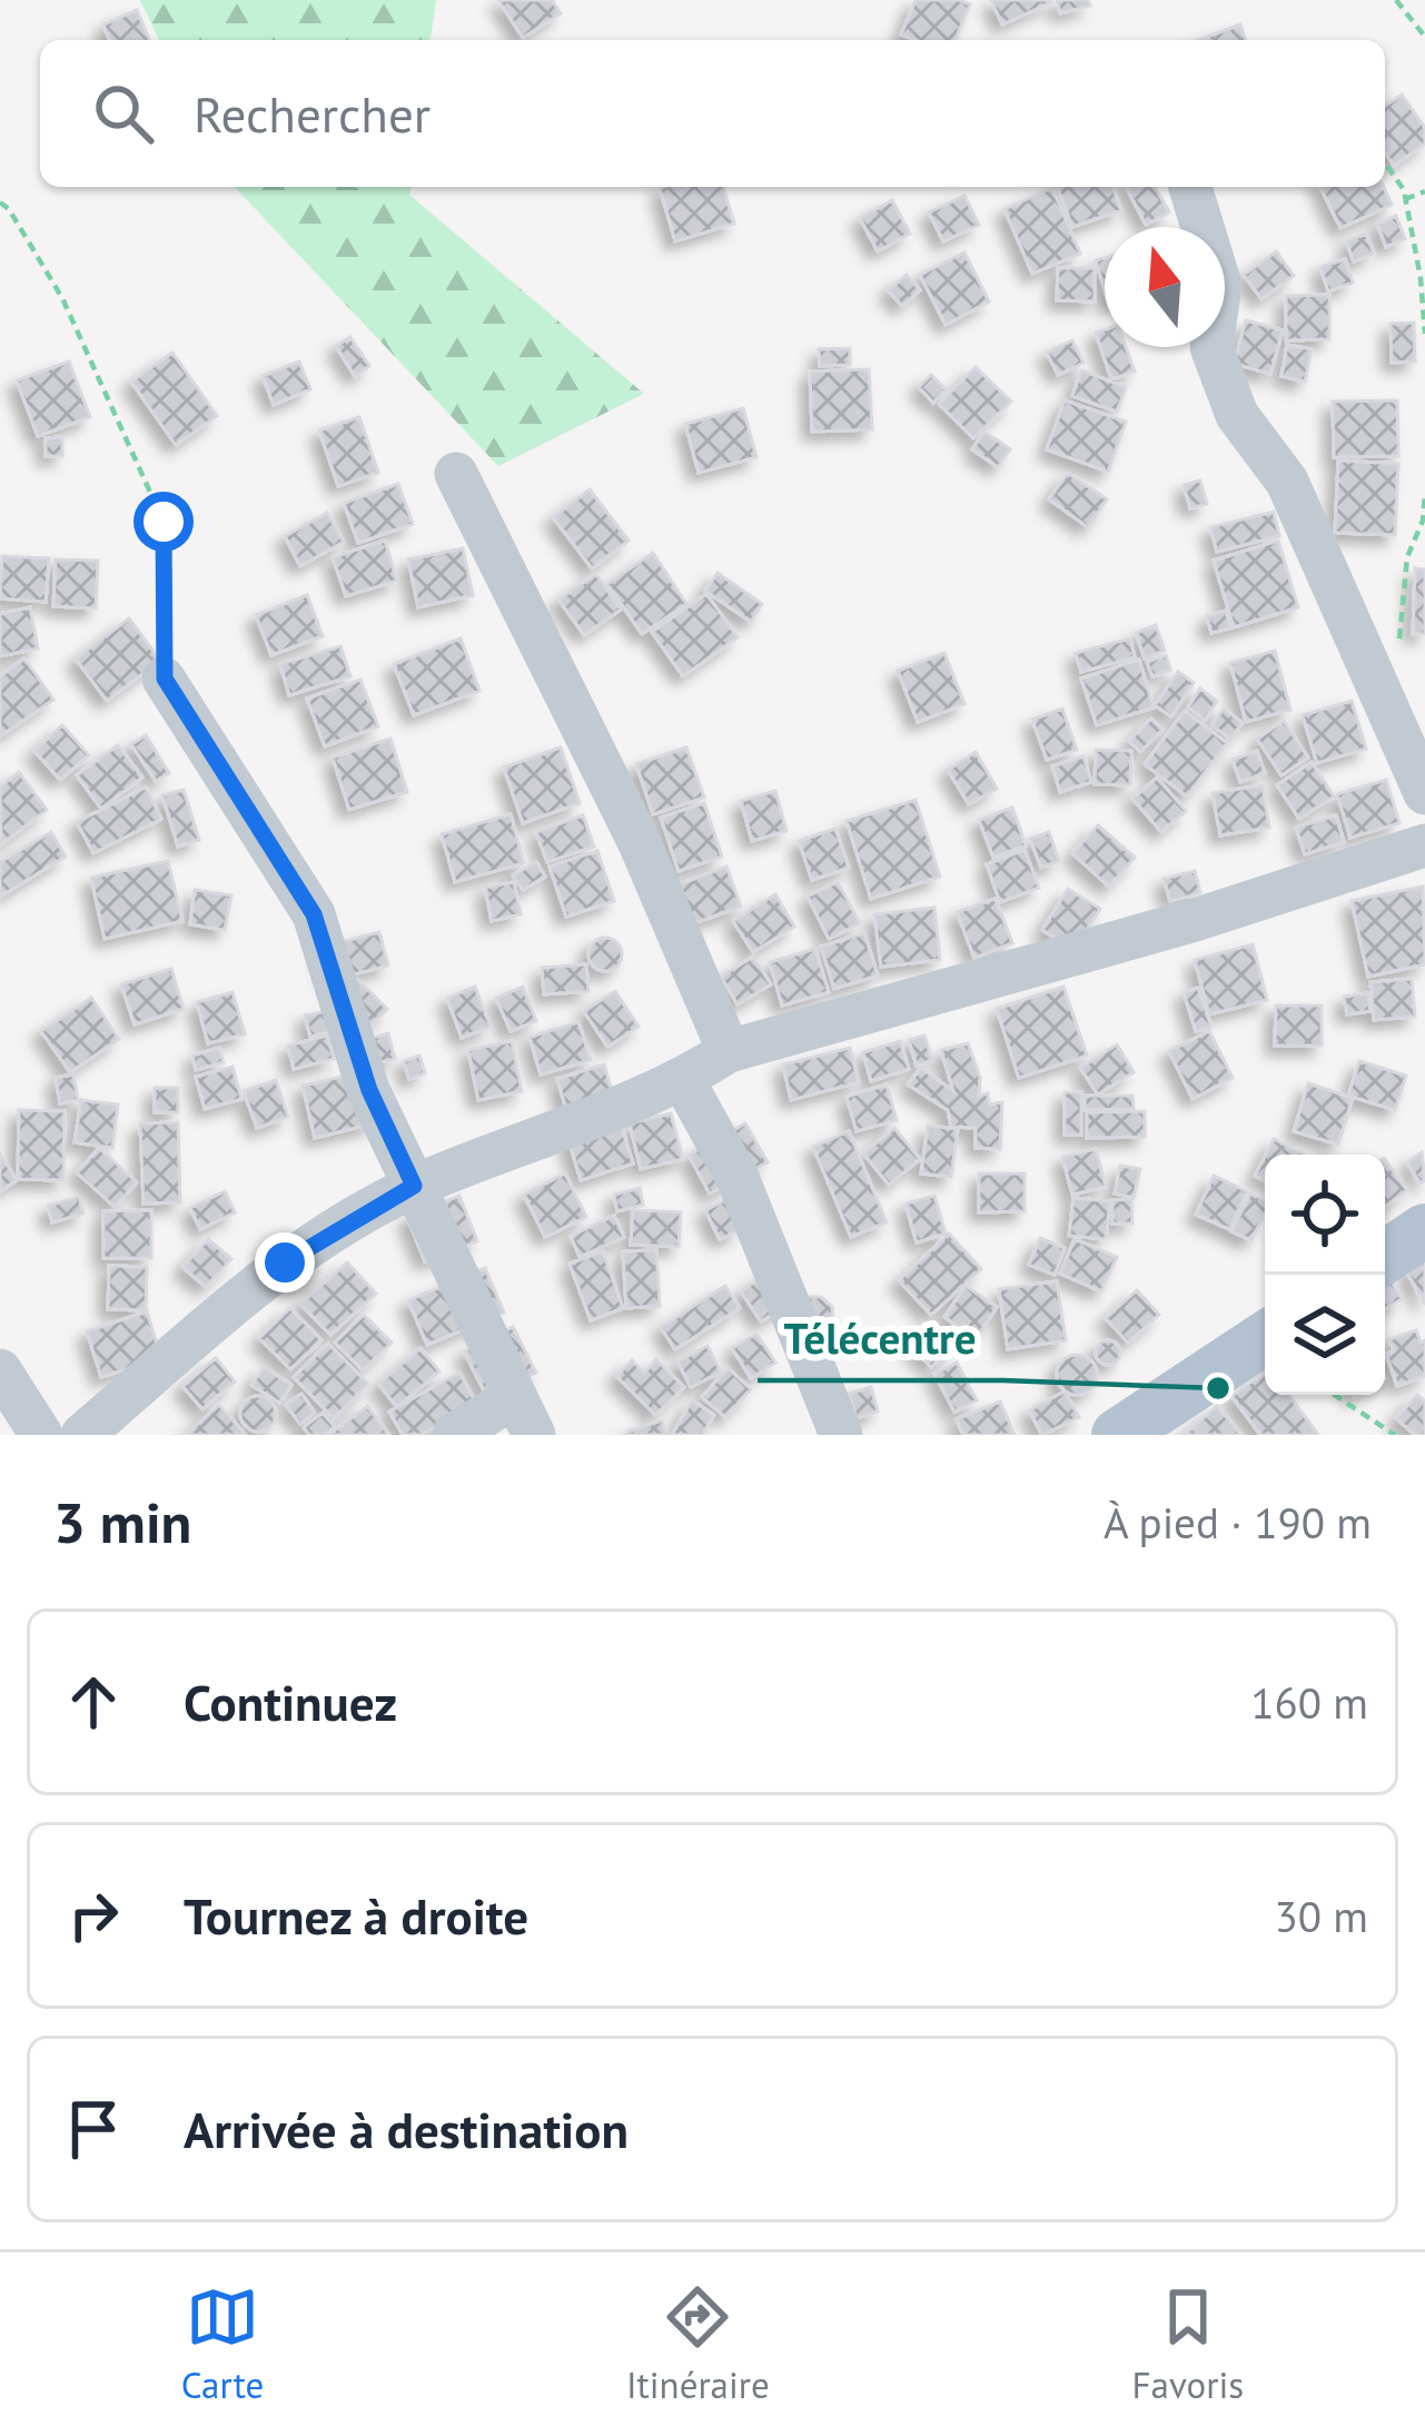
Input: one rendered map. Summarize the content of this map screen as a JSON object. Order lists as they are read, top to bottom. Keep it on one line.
{"places":["Télécentre"],"north":"top","page":{"search":"Rechercher","heading":["3 min","À pied · 190 m"],"list":[["Continuez","160 m"],["Tournez à droite","30 m"],"Arrivée à destination"],"nav":["Carte","Itinéraire","Favoris"]}}
